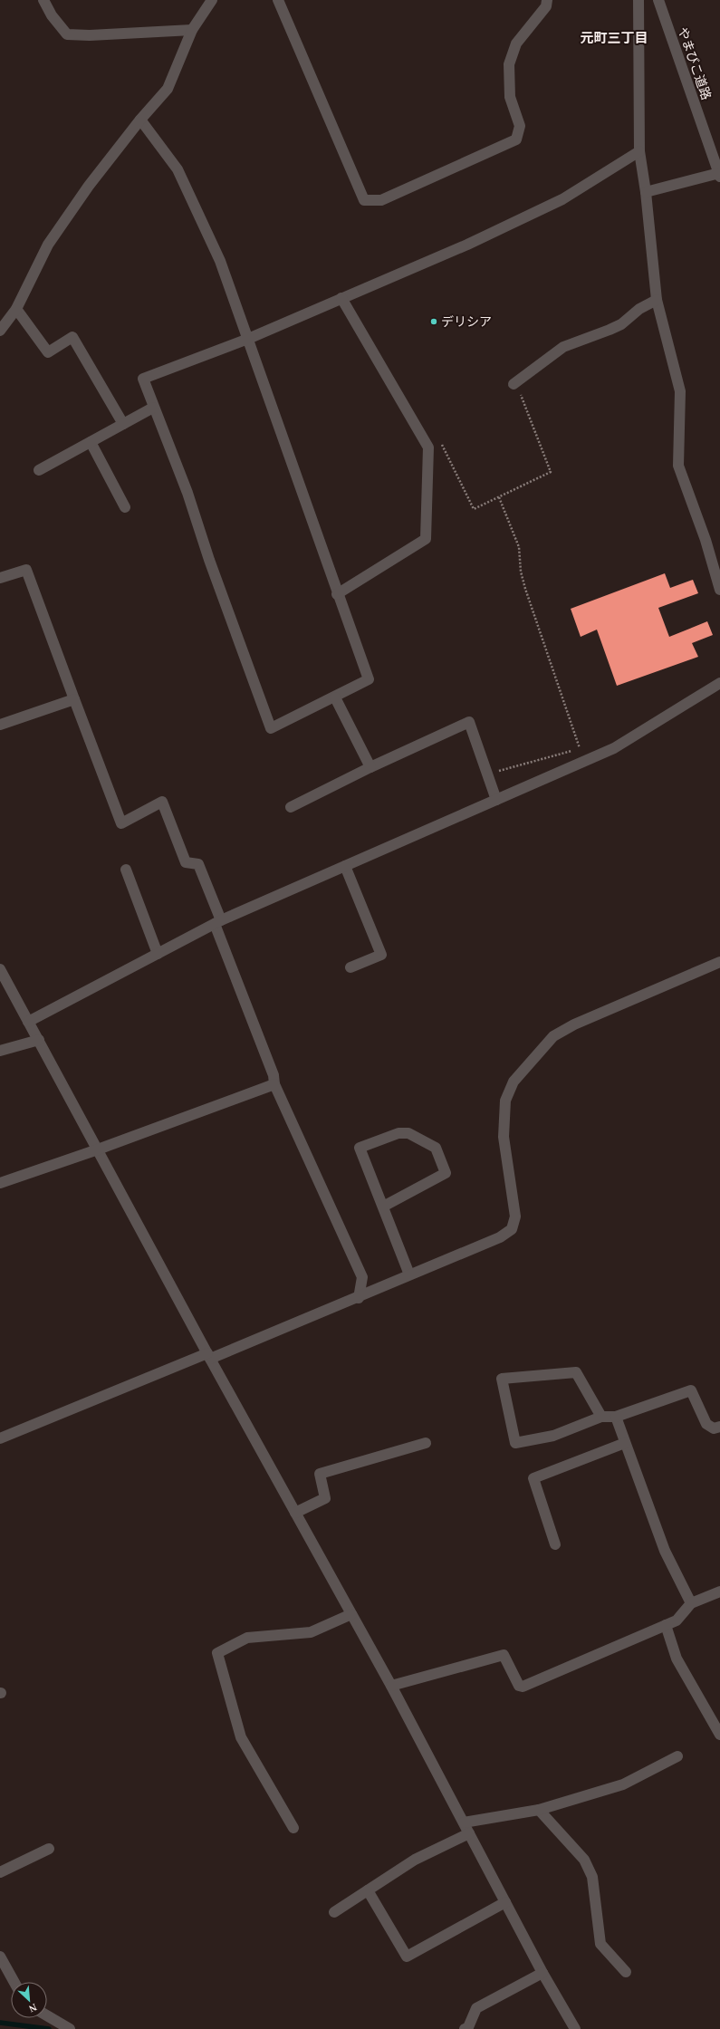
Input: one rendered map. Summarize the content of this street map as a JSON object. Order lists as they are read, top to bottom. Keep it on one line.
{"streets":{"street":["やまびこ道路"]},"districts":["元町三丁目"],"places":["デリシア"],"north":"bottom right"}
